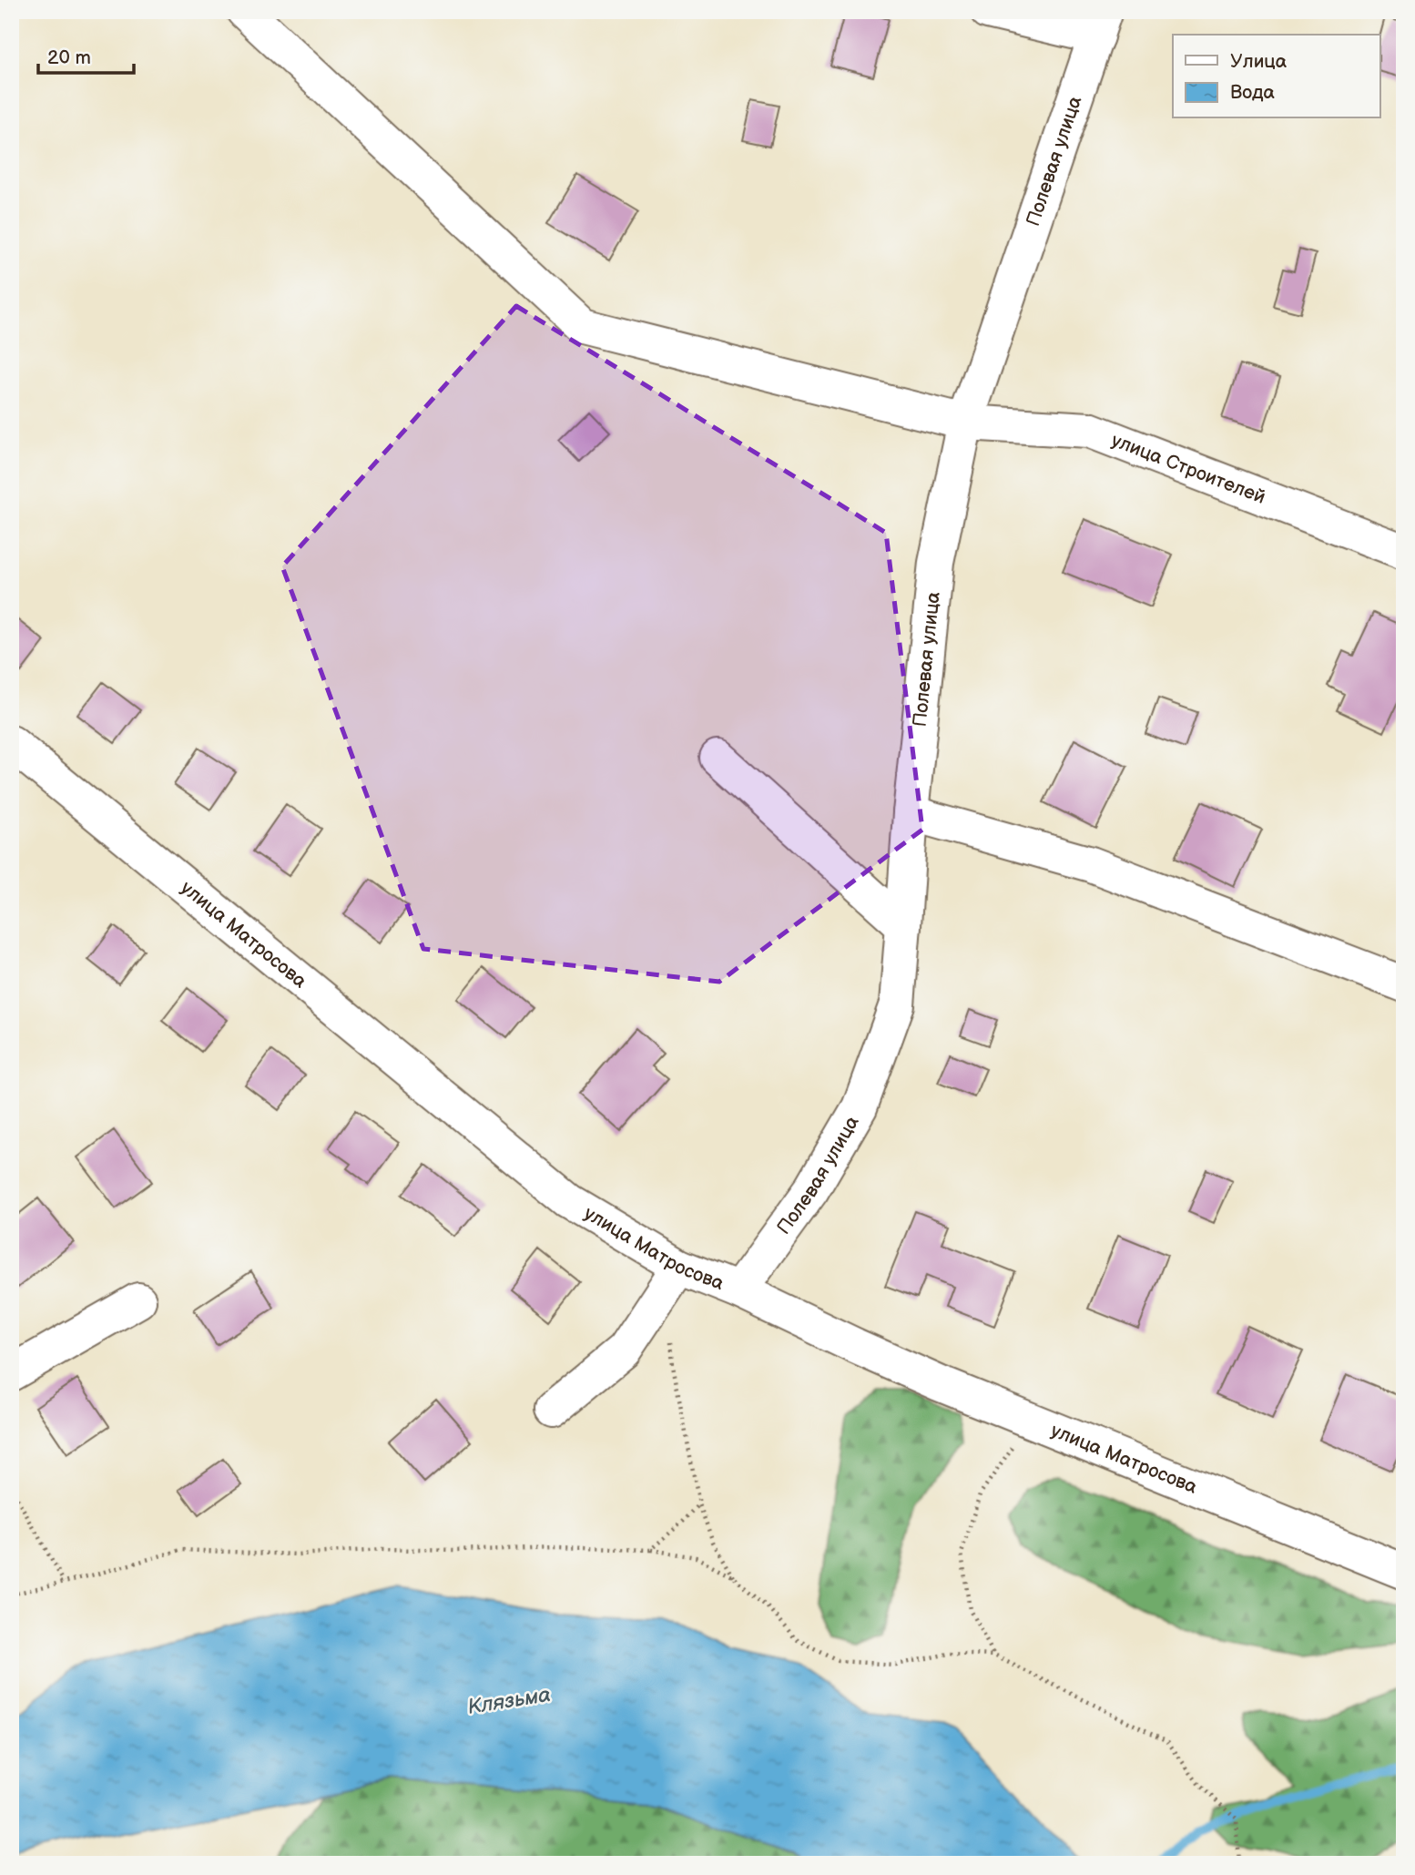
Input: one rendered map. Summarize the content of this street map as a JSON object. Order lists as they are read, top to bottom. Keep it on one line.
{"streets":{"street":["Полевая улица","улица Строителей","улица Матросова"]},"crossings":[["Полевая улица","улица Строителей"],["Полевая улица","улица Матросова"]],"water":["Клязьма"],"legend":["Улица","Вода"],"scale_bar":"20 m"}
